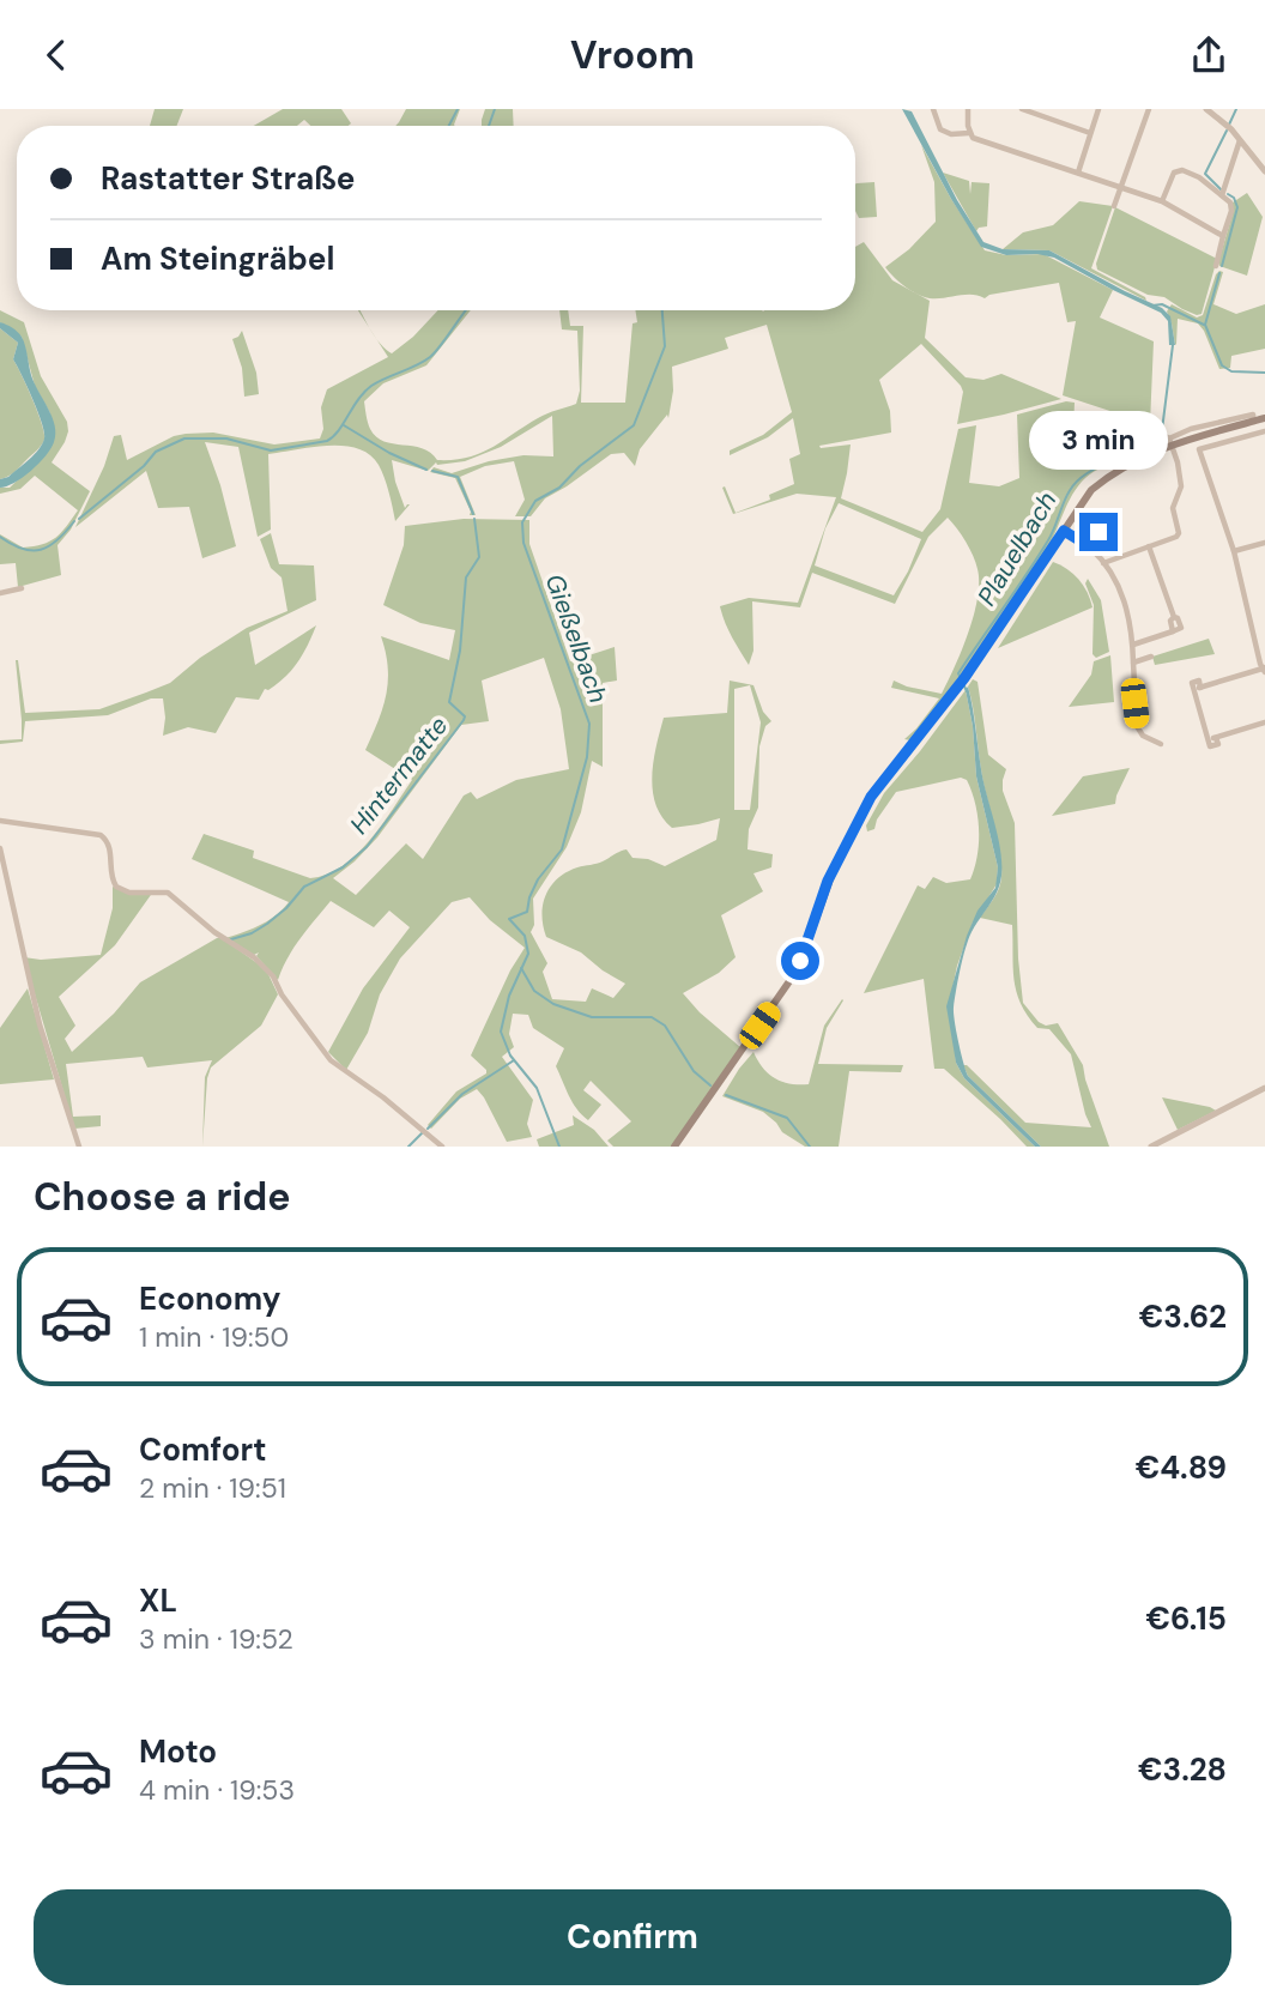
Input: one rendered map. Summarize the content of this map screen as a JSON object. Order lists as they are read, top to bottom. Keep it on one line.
{"water":["Plauelbach","Gießelbach","Hintermatte"],"page":{"header":"Vroom","banner":["Rastatter Straße","Am Steingräbel"],"bubble":"3 min","heading":"Choose a ride","list":[{"name":"Economy","note":"1 min · 19:50","value":"€3.62"},{"name":"Comfort","note":"2 min · 19:51","value":"€4.89"},{"name":"XL","note":"3 min · 19:52","value":"€6.15"},{"name":"Moto","note":"4 min · 19:53","value":"€3.28"}],"buttons":"Confirm"}}
